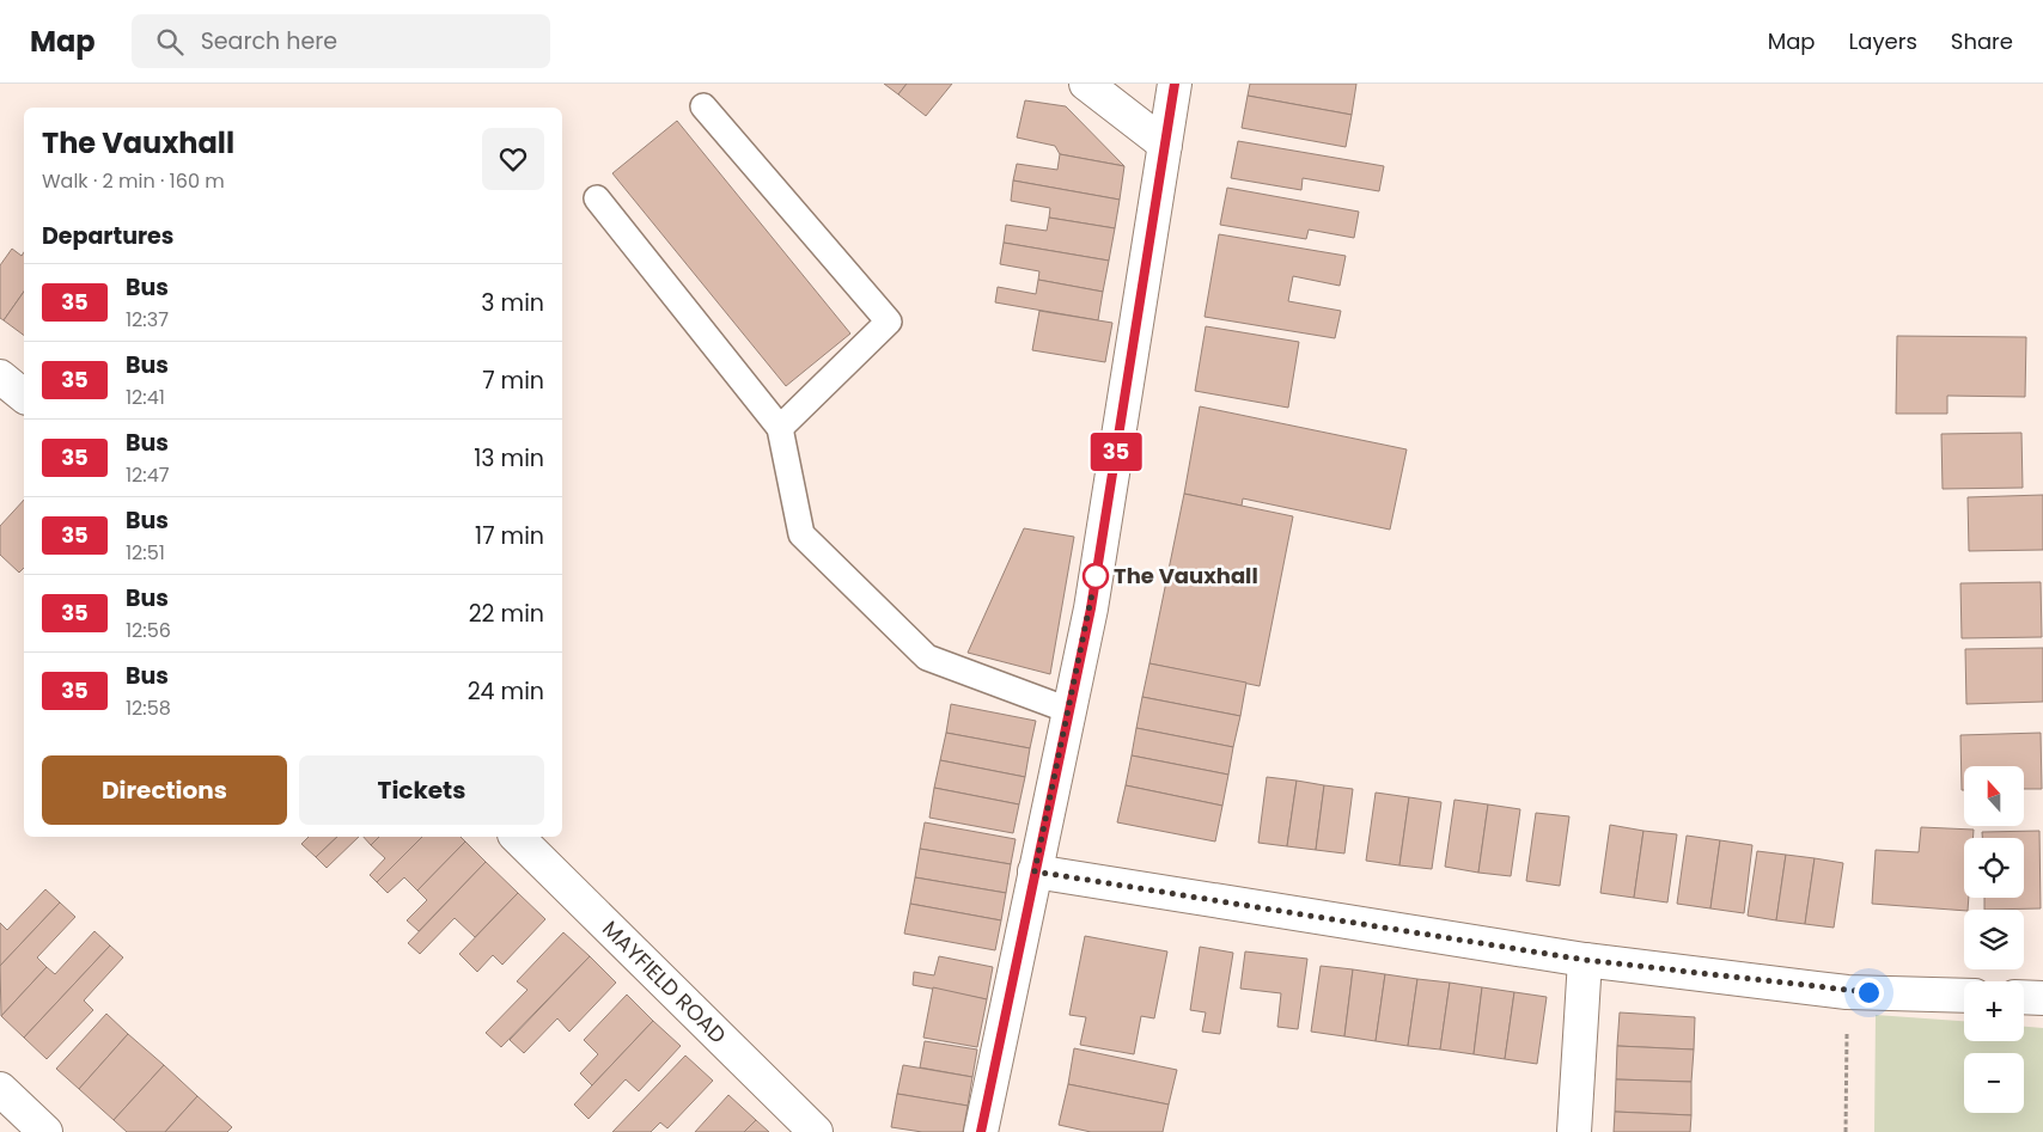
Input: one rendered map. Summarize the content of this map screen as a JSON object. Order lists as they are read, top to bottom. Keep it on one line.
{"streets":{"street":["MAYFIELD ROAD"]},"places":["The Vauxhall"],"lines":["bus line 35"],"north":"top","page":{"header":"Map","search":"Search here","nav":["Map","Layers","Share"],"on_map":"35","heading":[["The Vauxhall","Walk · 2 min · 160 m"],"Departures"],"list":[{"mark":"35","name":"Bus","note":"12:37","value":"3 min"},{"mark":"35","name":"Bus","note":"12:41","value":"7 min"},{"mark":"35","name":"Bus","note":"12:47","value":"13 min"},{"mark":"35","name":"Bus","note":"12:51","value":"17 min"},{"mark":"35","name":"Bus","note":"12:56","value":"22 min"},{"mark":"35","name":"Bus","note":"12:58","value":"24 min"}],"buttons":["Directions","Tickets"],"map_buttons":["+","−"]}}
